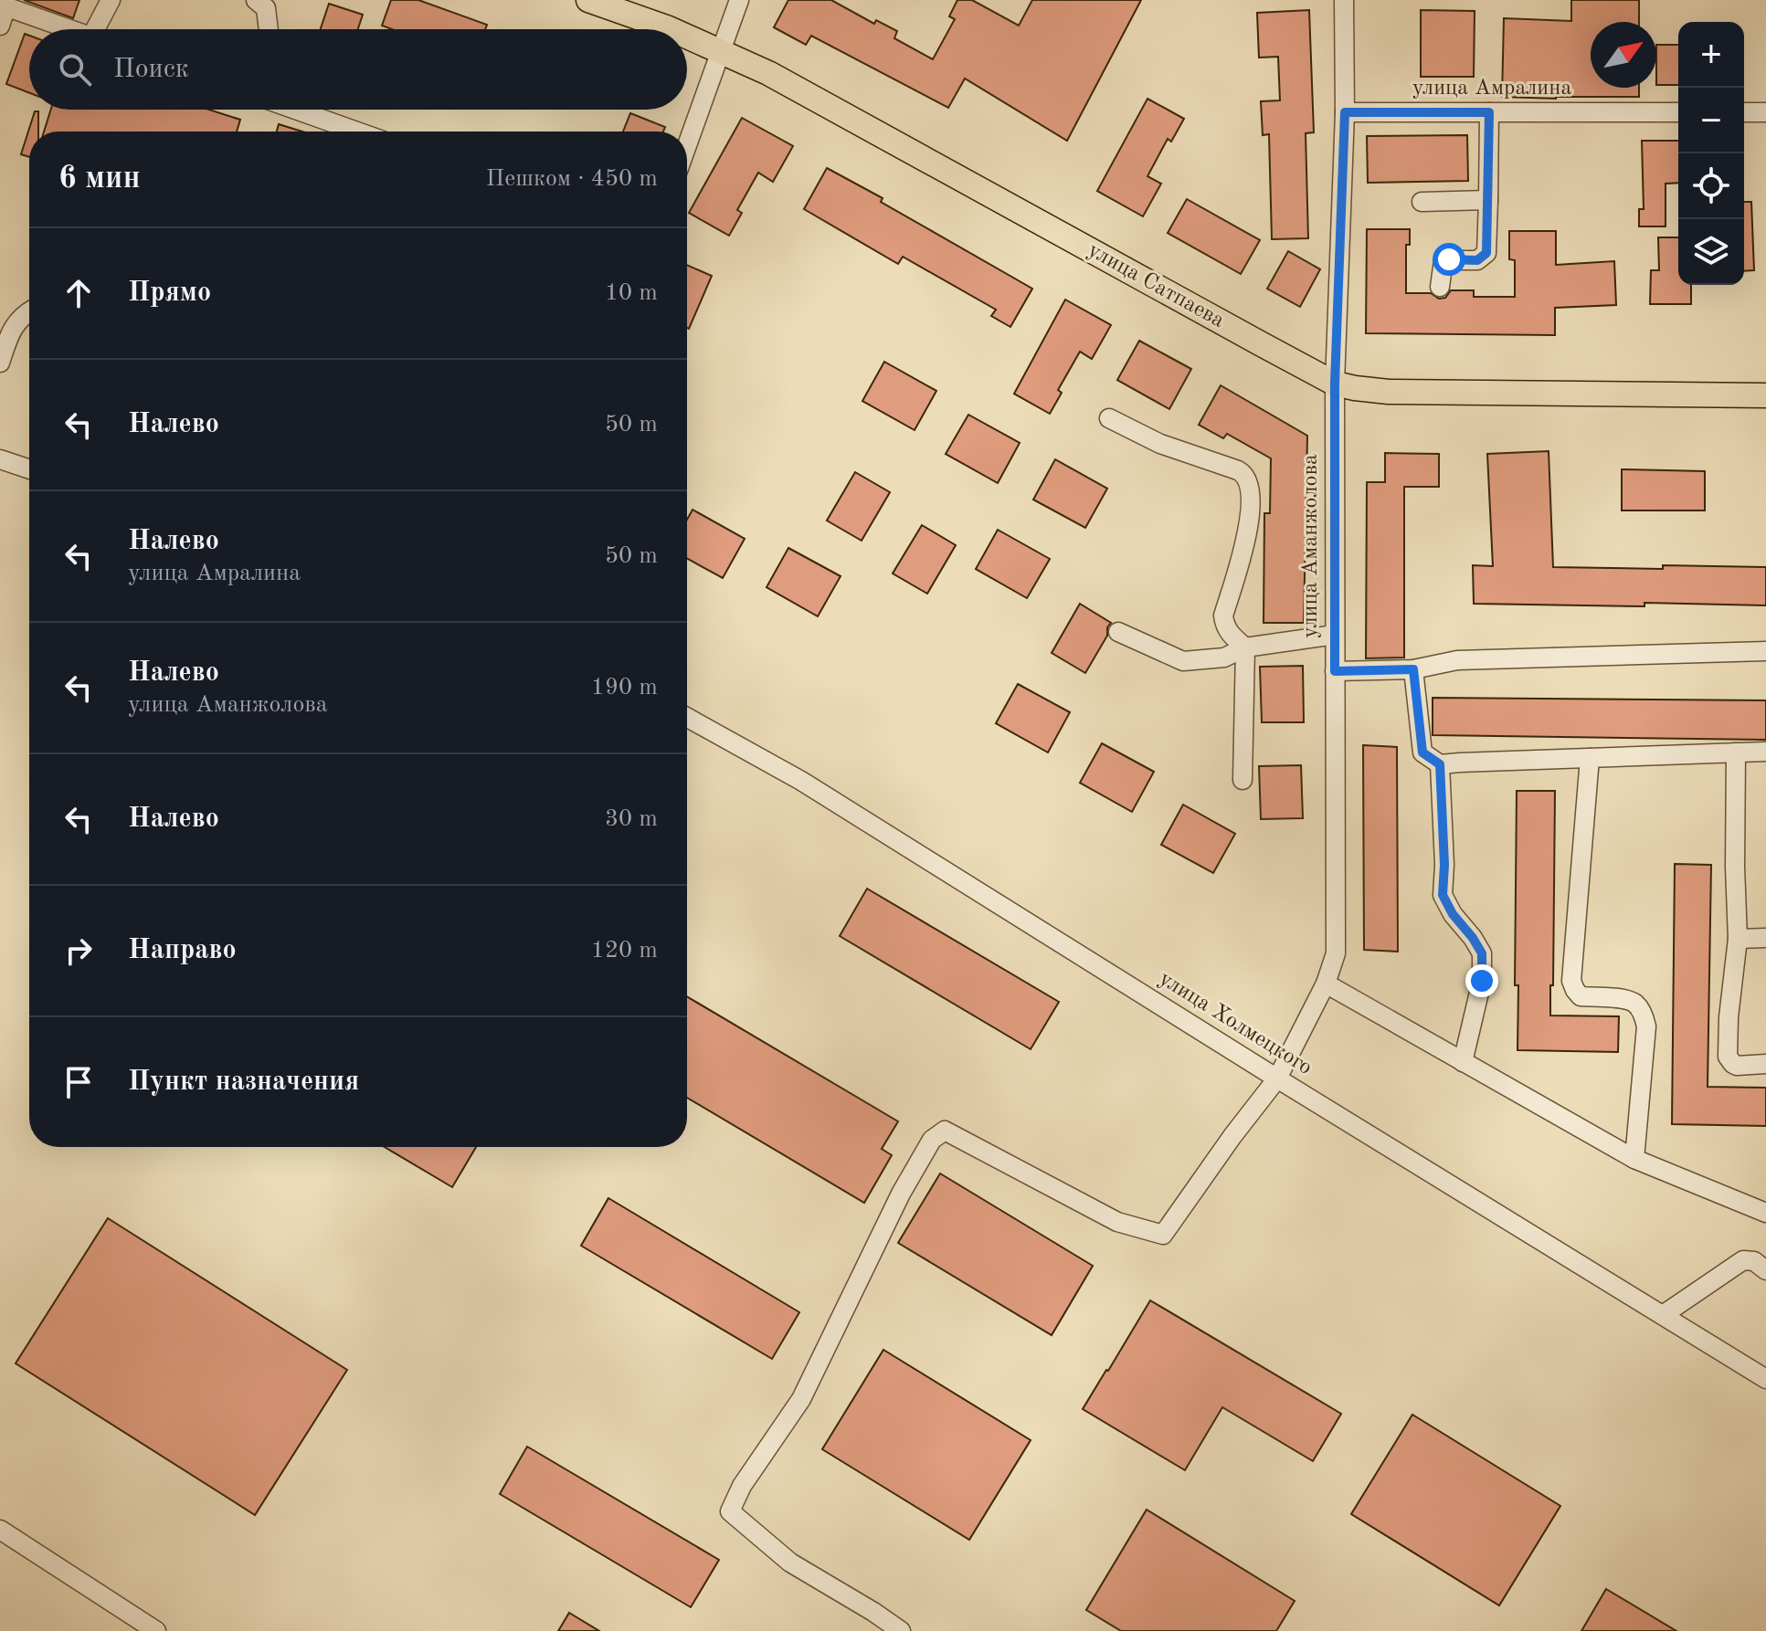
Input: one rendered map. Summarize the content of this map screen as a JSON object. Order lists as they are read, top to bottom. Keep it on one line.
{"streets":{"main road":["улица Сатпаева"],"street":["улица Амралина","улица Аманжолова","улица Холмецкого"]},"crossings":[["улица Амралина","улица Аманжолова"],["улица Сатпаева","улица Аманжолова"],["улица Аманжолова","улица Холмецкого"]],"north":"top right","page":{"map_buttons":["+","−"],"search":"Поиск","heading":["6 мин","Пешком · 450 m"],"list":[["Прямо","10 m"],["Налево","50 m"],["Налево","улица Амралина","50 m"],["Налево","улица Аманжолова","190 m"],["Налево","30 m"],["Направо","120 m"],"Пункт назначения"]}}
